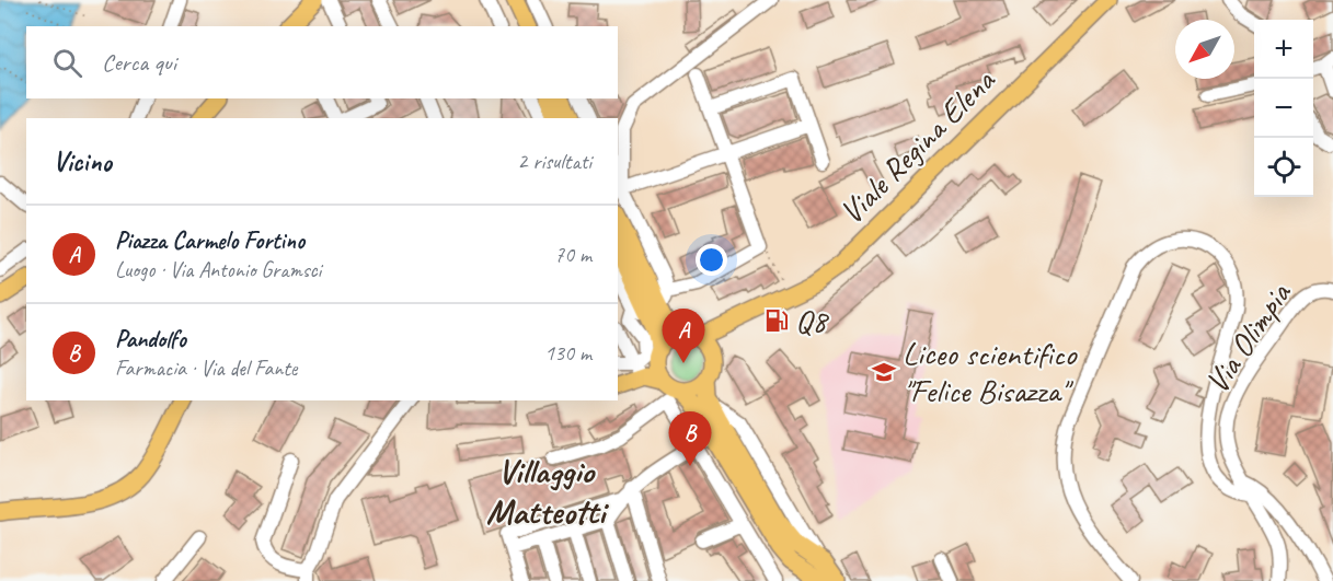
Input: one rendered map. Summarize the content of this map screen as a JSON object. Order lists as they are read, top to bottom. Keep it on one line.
{"streets":{"main road":["Viale Regina Elena"],"street":["Via Olimpia"]},"districts":["Villaggio Matteotti"],"places":{"fuel station":["Q8"],"school or university":["Liceo scientifico \"Felice Bisazza\""]},"north":"bottom left","page":{"map_buttons":["+","−"],"search":"Cerca qui","heading":["Vicino","2 risultati"],"list":[{"mark":"A","name":"Piazza Carmelo Fortino","note":"Luogo · Via Antonio Gramsci","value":"70 m"},{"mark":"B","name":"Pandolfo","note":"Farmacia · Via del Fante","value":"130 m"}],"pins":["A","B"]}}
